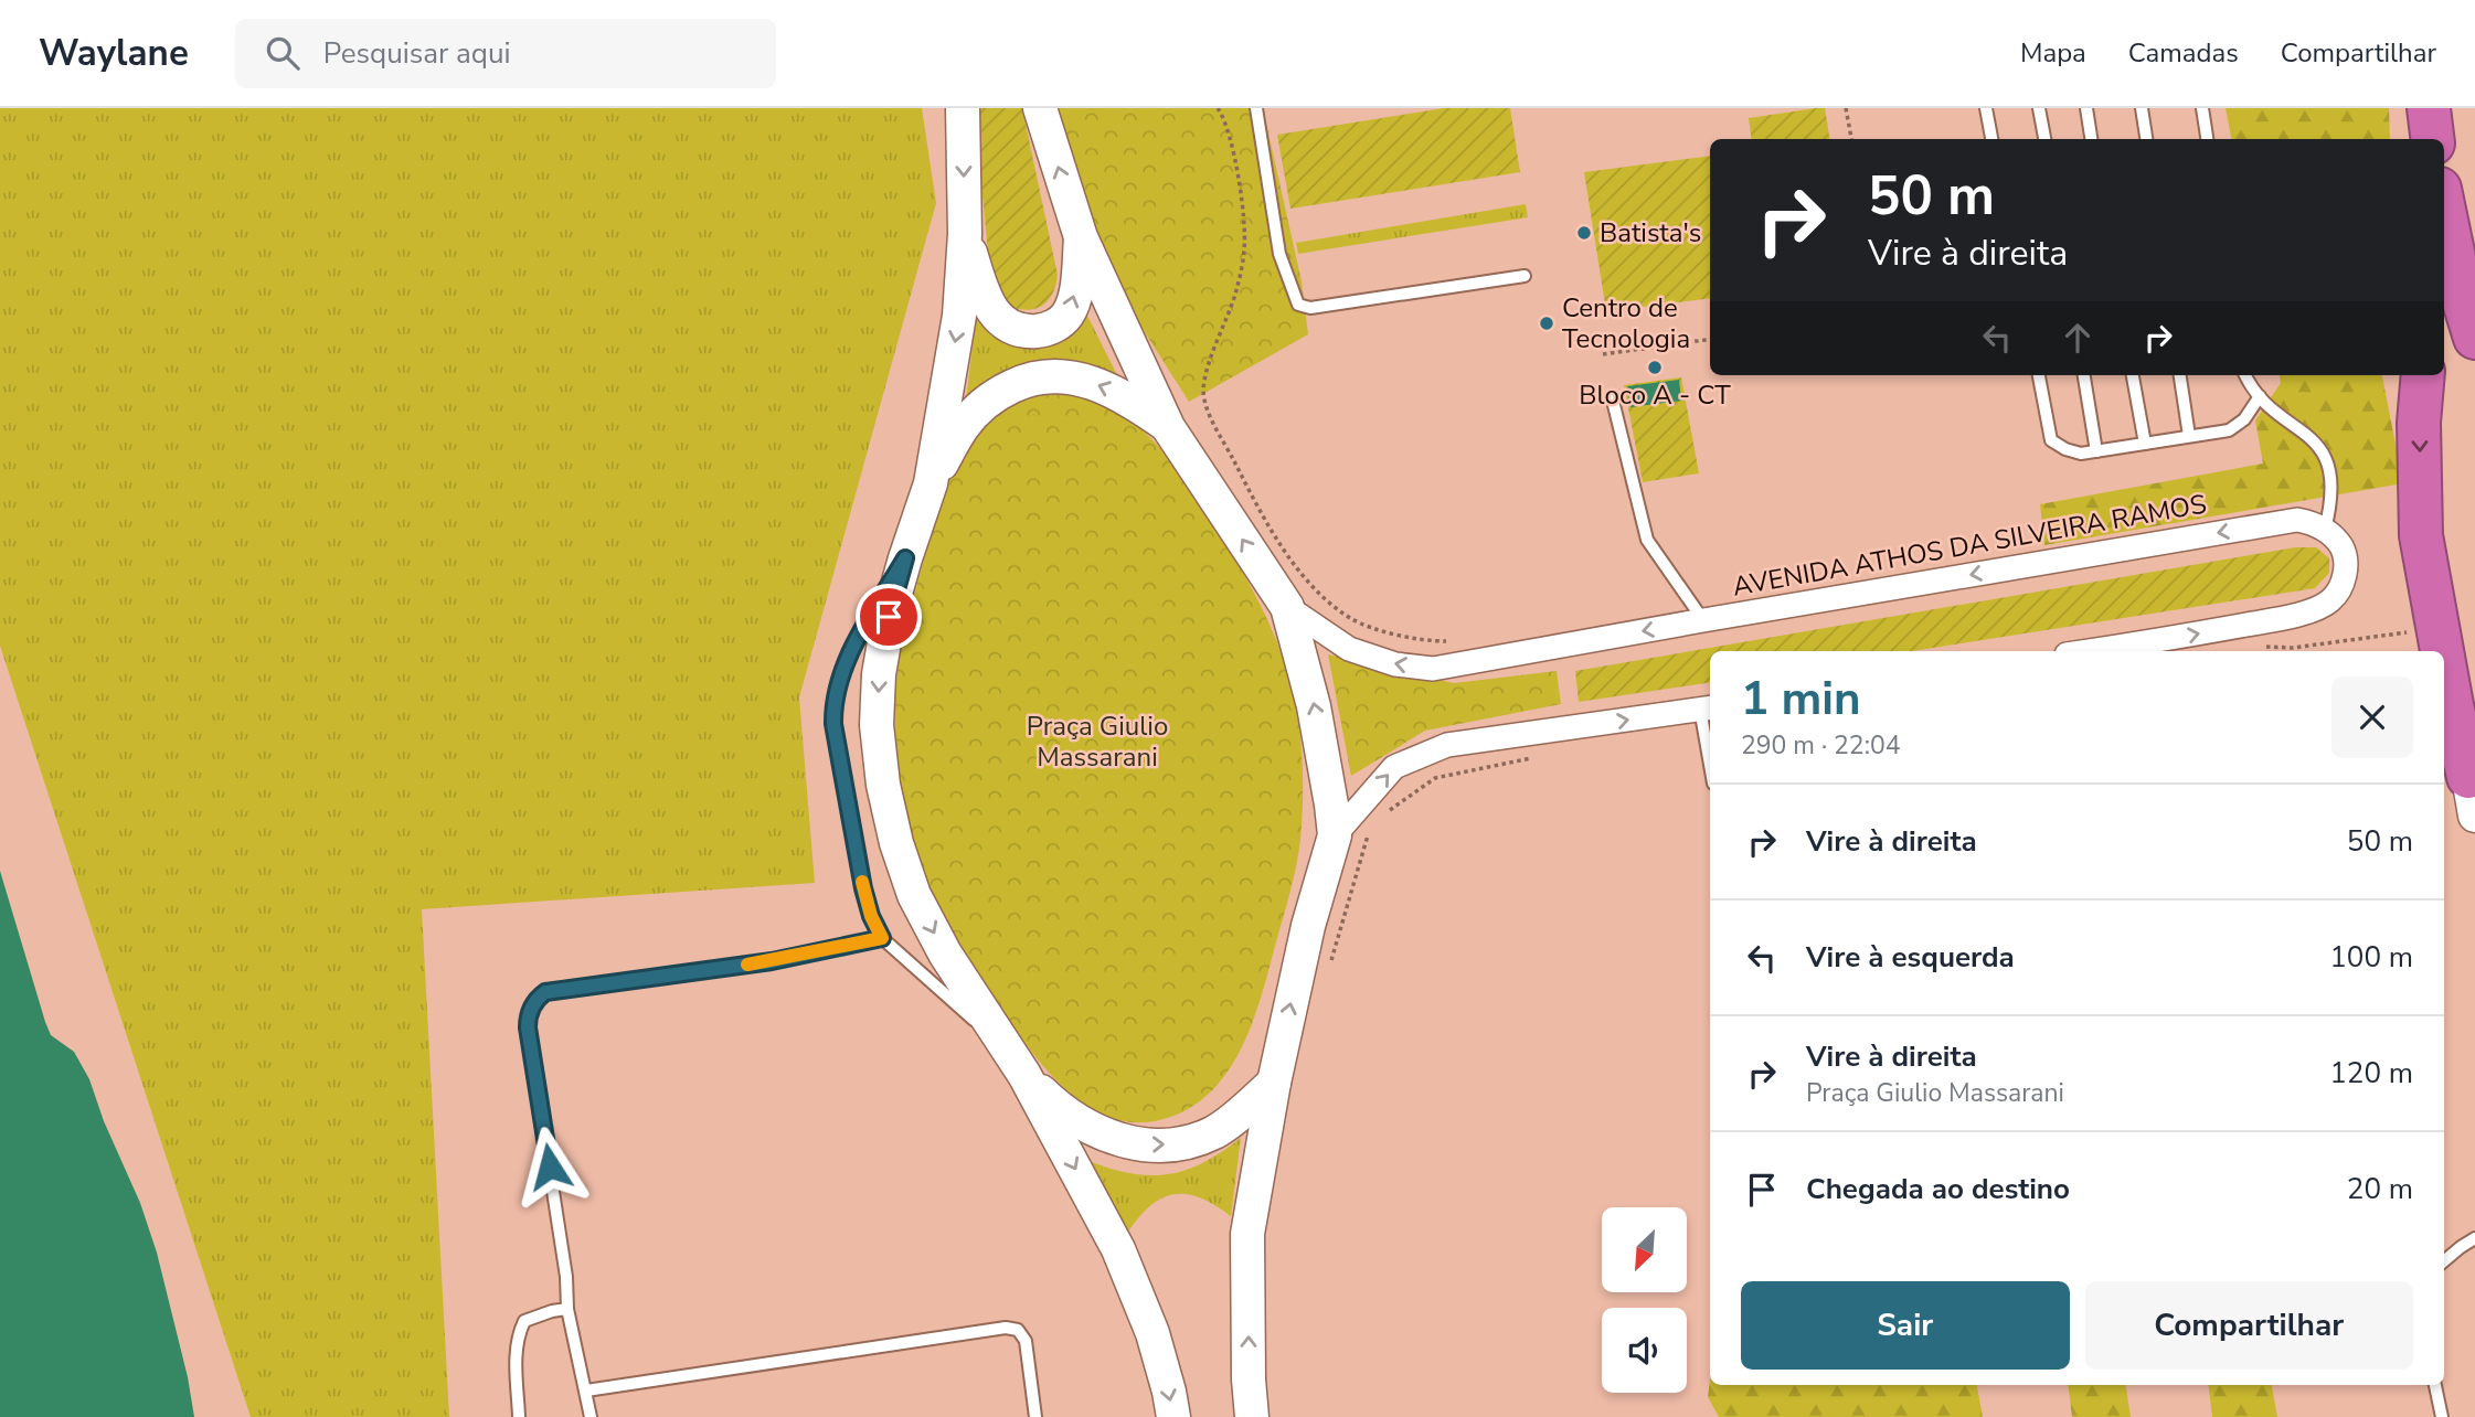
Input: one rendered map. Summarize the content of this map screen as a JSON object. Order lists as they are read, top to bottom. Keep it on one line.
{"streets":{"street":["AVENIDA ATHOS DA SILVEIRA RAMOS"]},"parks":["Praça Giulio Massarani"],"places":["Batista's","Centro de Tecnologia","Bloco A - CT"],"north":"bottom left","page":{"header":"Waylane","search":"Pesquisar aqui","nav":["Mapa","Camadas","Compartilhar"],"turn":["50 m","Vire à direita"],"heading":["1 min","290 m · 22:04"],"list":[{"name":"Vire à direita","value":"50 m"},{"name":"Vire à esquerda","value":"100 m"},{"name":"Vire à direita","note":"Praça Giulio Massarani","value":"120 m"},{"name":"Chegada ao destino","value":"20 m"}],"buttons":["Sair","Compartilhar"]}}
